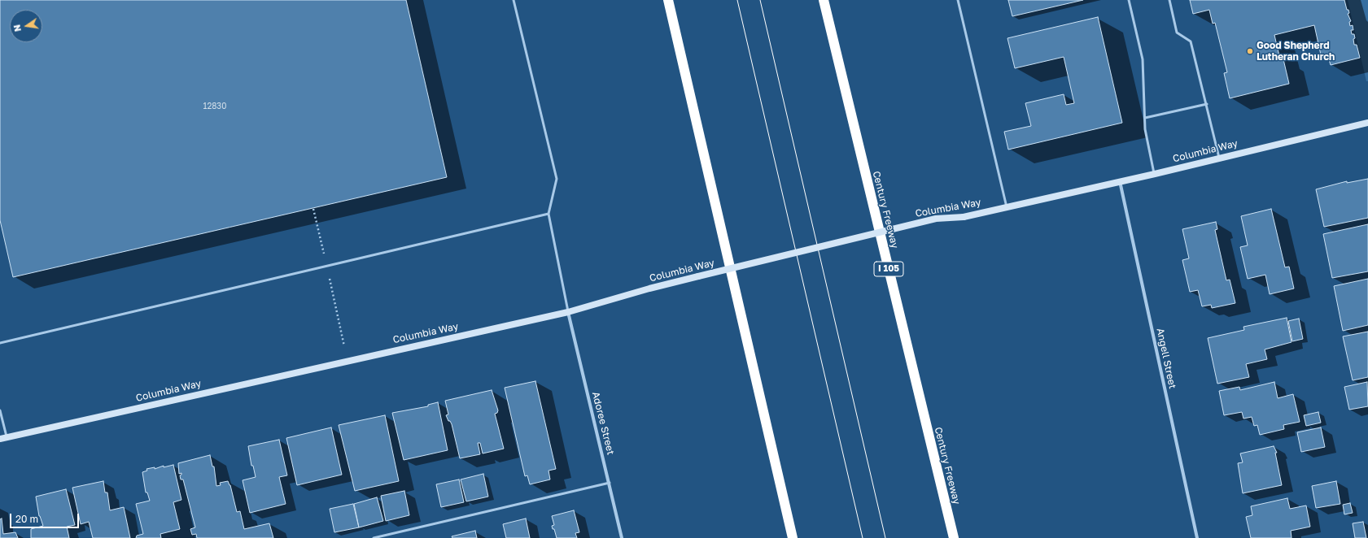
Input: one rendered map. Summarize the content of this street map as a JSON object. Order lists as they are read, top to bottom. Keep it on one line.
{"streets":{"highway":["Century Freeway","I 105"],"street":["Columbia Way","Angell Street","Adoree Street"]},"crossings":[["Columbia Way","Angell Street"],["Columbia Way","Adoree Street"]],"places":["Good Shepherd Lutheran Church"],"house_numbers":["12830"],"scale_bar":"20 m","north":"left"}
